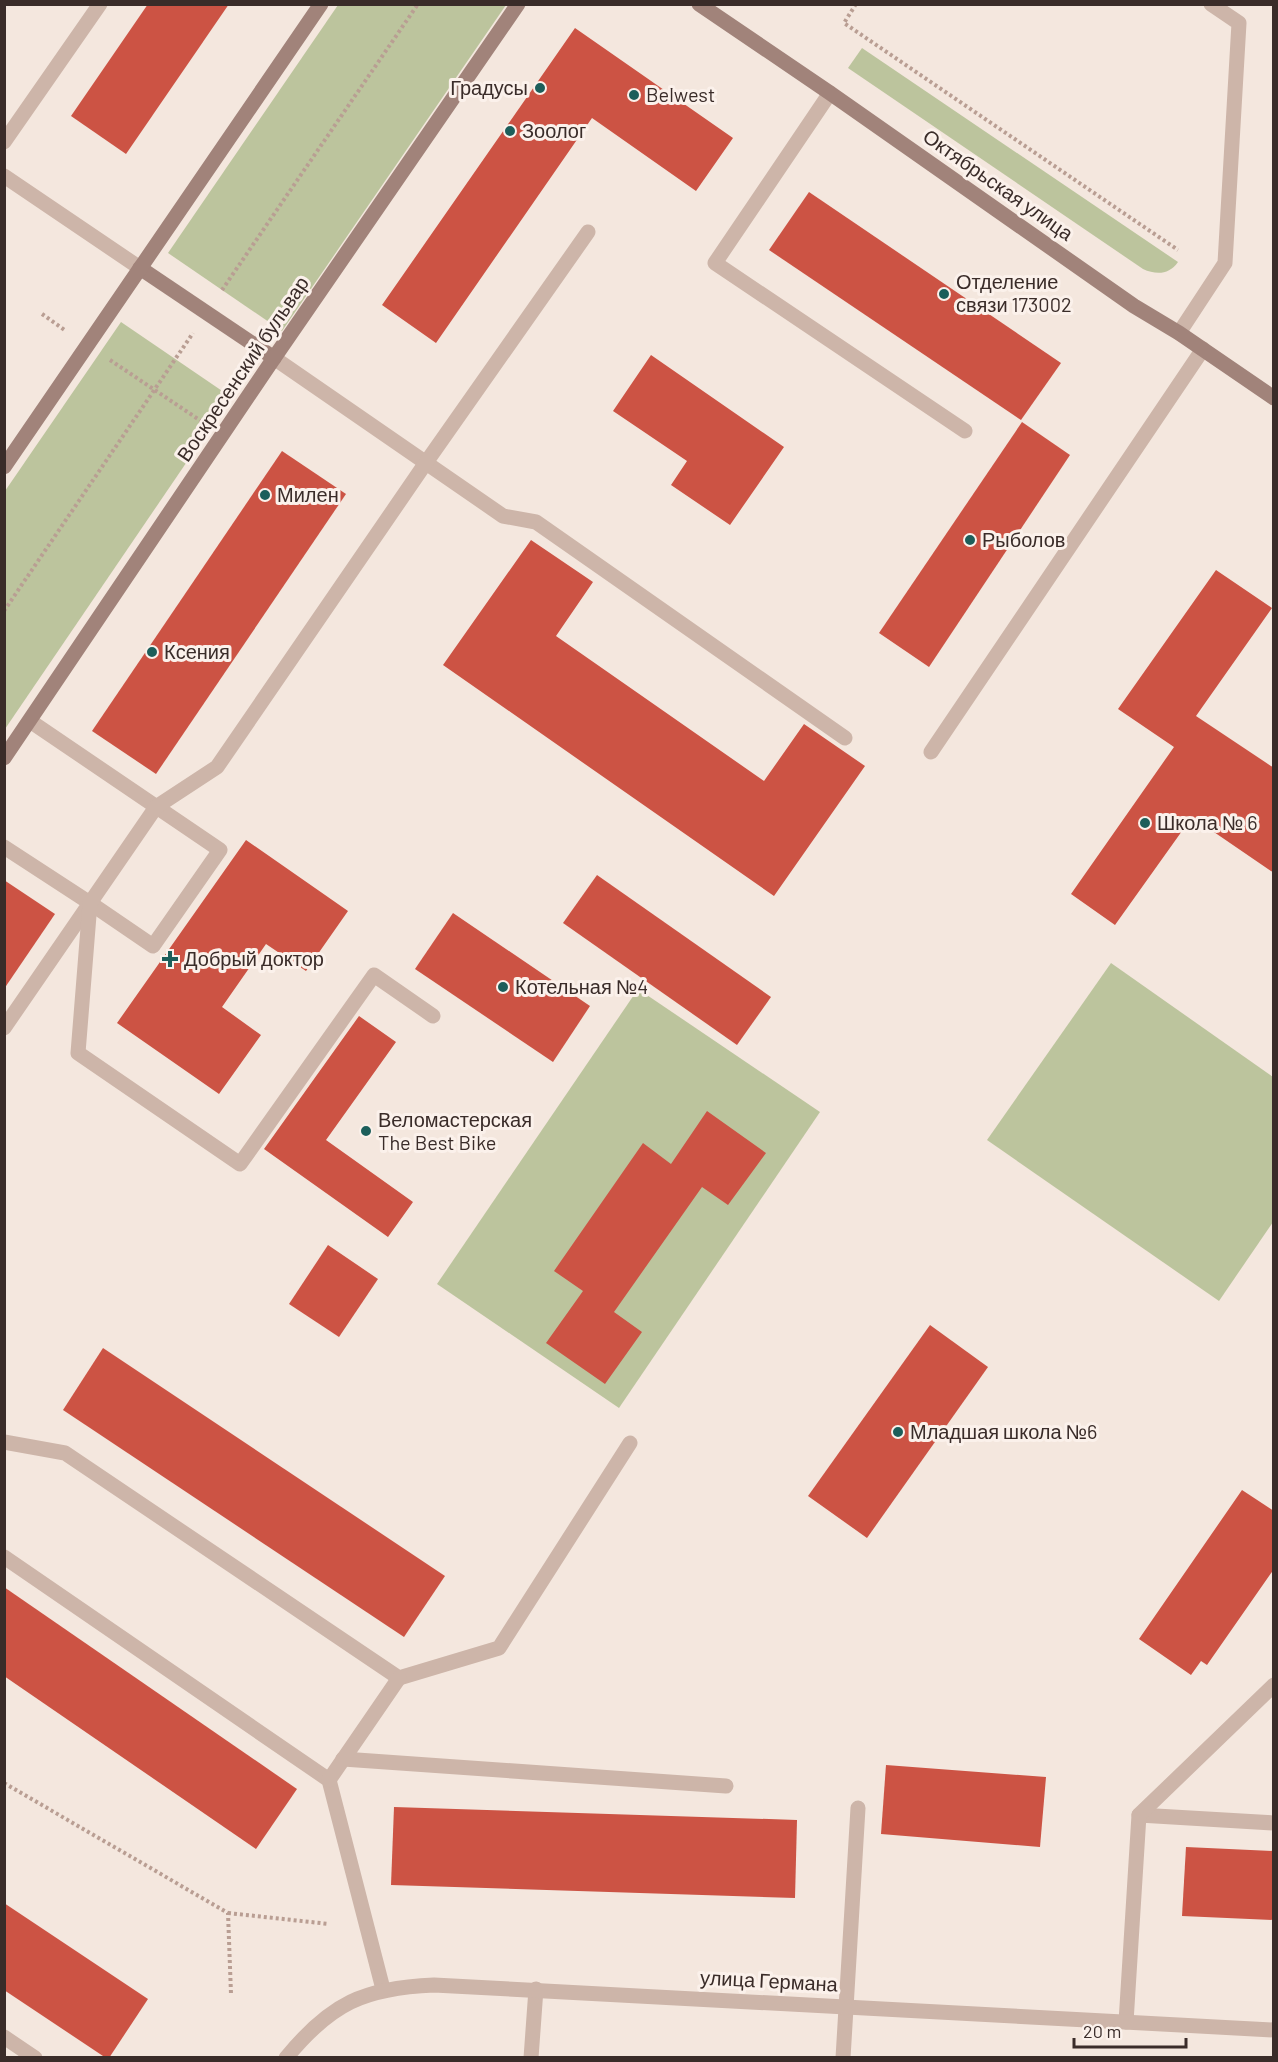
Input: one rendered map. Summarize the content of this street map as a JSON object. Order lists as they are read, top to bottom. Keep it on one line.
{"streets":{"main road":["Октябрьская улица","Воскресенский бульвар"],"street":["улица Германа"]},"places":{"other":["Градусы","Belwest","Зоолог","Отделение связи 173002","Милен","Рыболов","Ксения","Школа № 6","Котельная №4","Веломастерская The Best Bike","Младшая школа №6"],"health":["Добрый доктор"]},"scale_bar":"20 m"}
